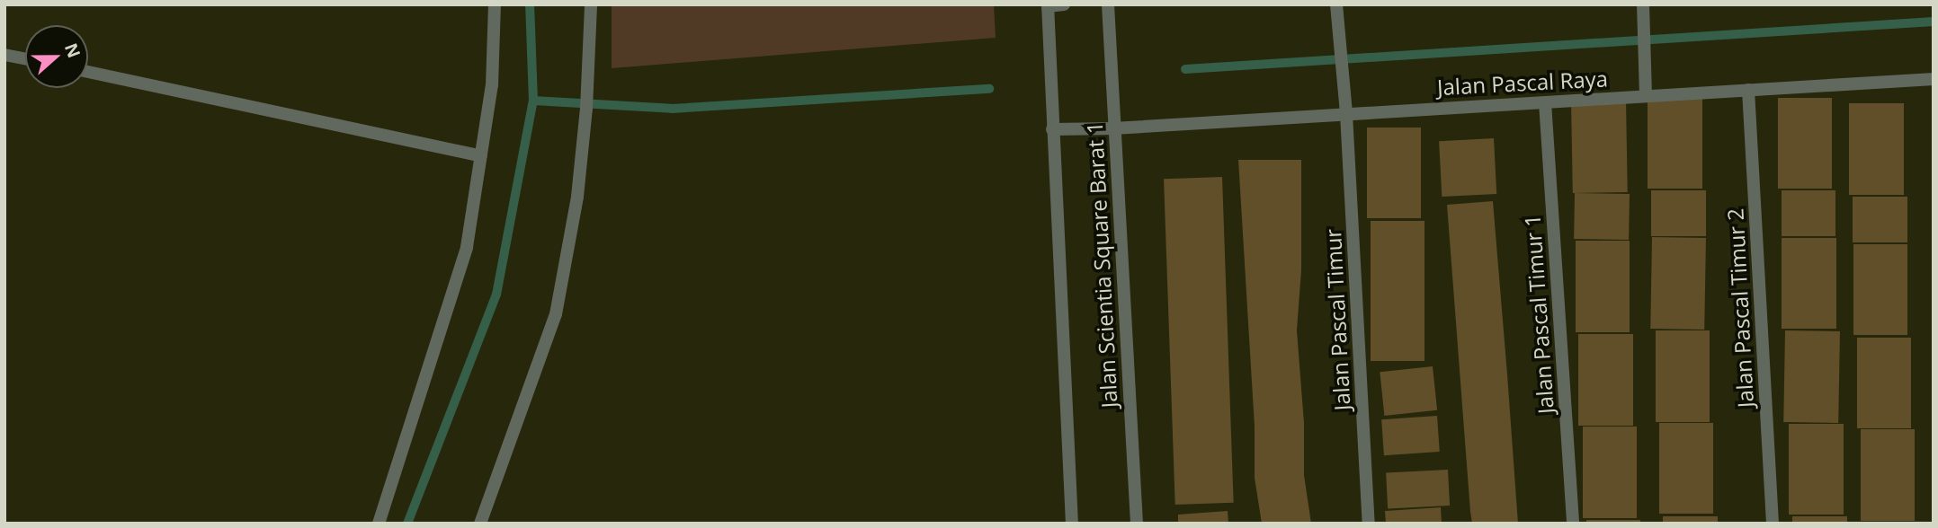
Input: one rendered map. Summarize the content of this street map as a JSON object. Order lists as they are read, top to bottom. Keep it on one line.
{"streets":{"street":["Jalan Pascal Raya","Jalan Scientia Square Barat 1","Jalan Pascal Timur 2","Jalan Pascal Timur 1","Jalan Pascal Timur"]},"crossings":[["Jalan Pascal Raya","Jalan Scientia Square Barat 1"],["Jalan Pascal Raya","Jalan Pascal Timur 2"],["Jalan Pascal Raya","Jalan Pascal Timur 1"],["Jalan Pascal Raya","Jalan Pascal Timur"]],"north":"right"}
